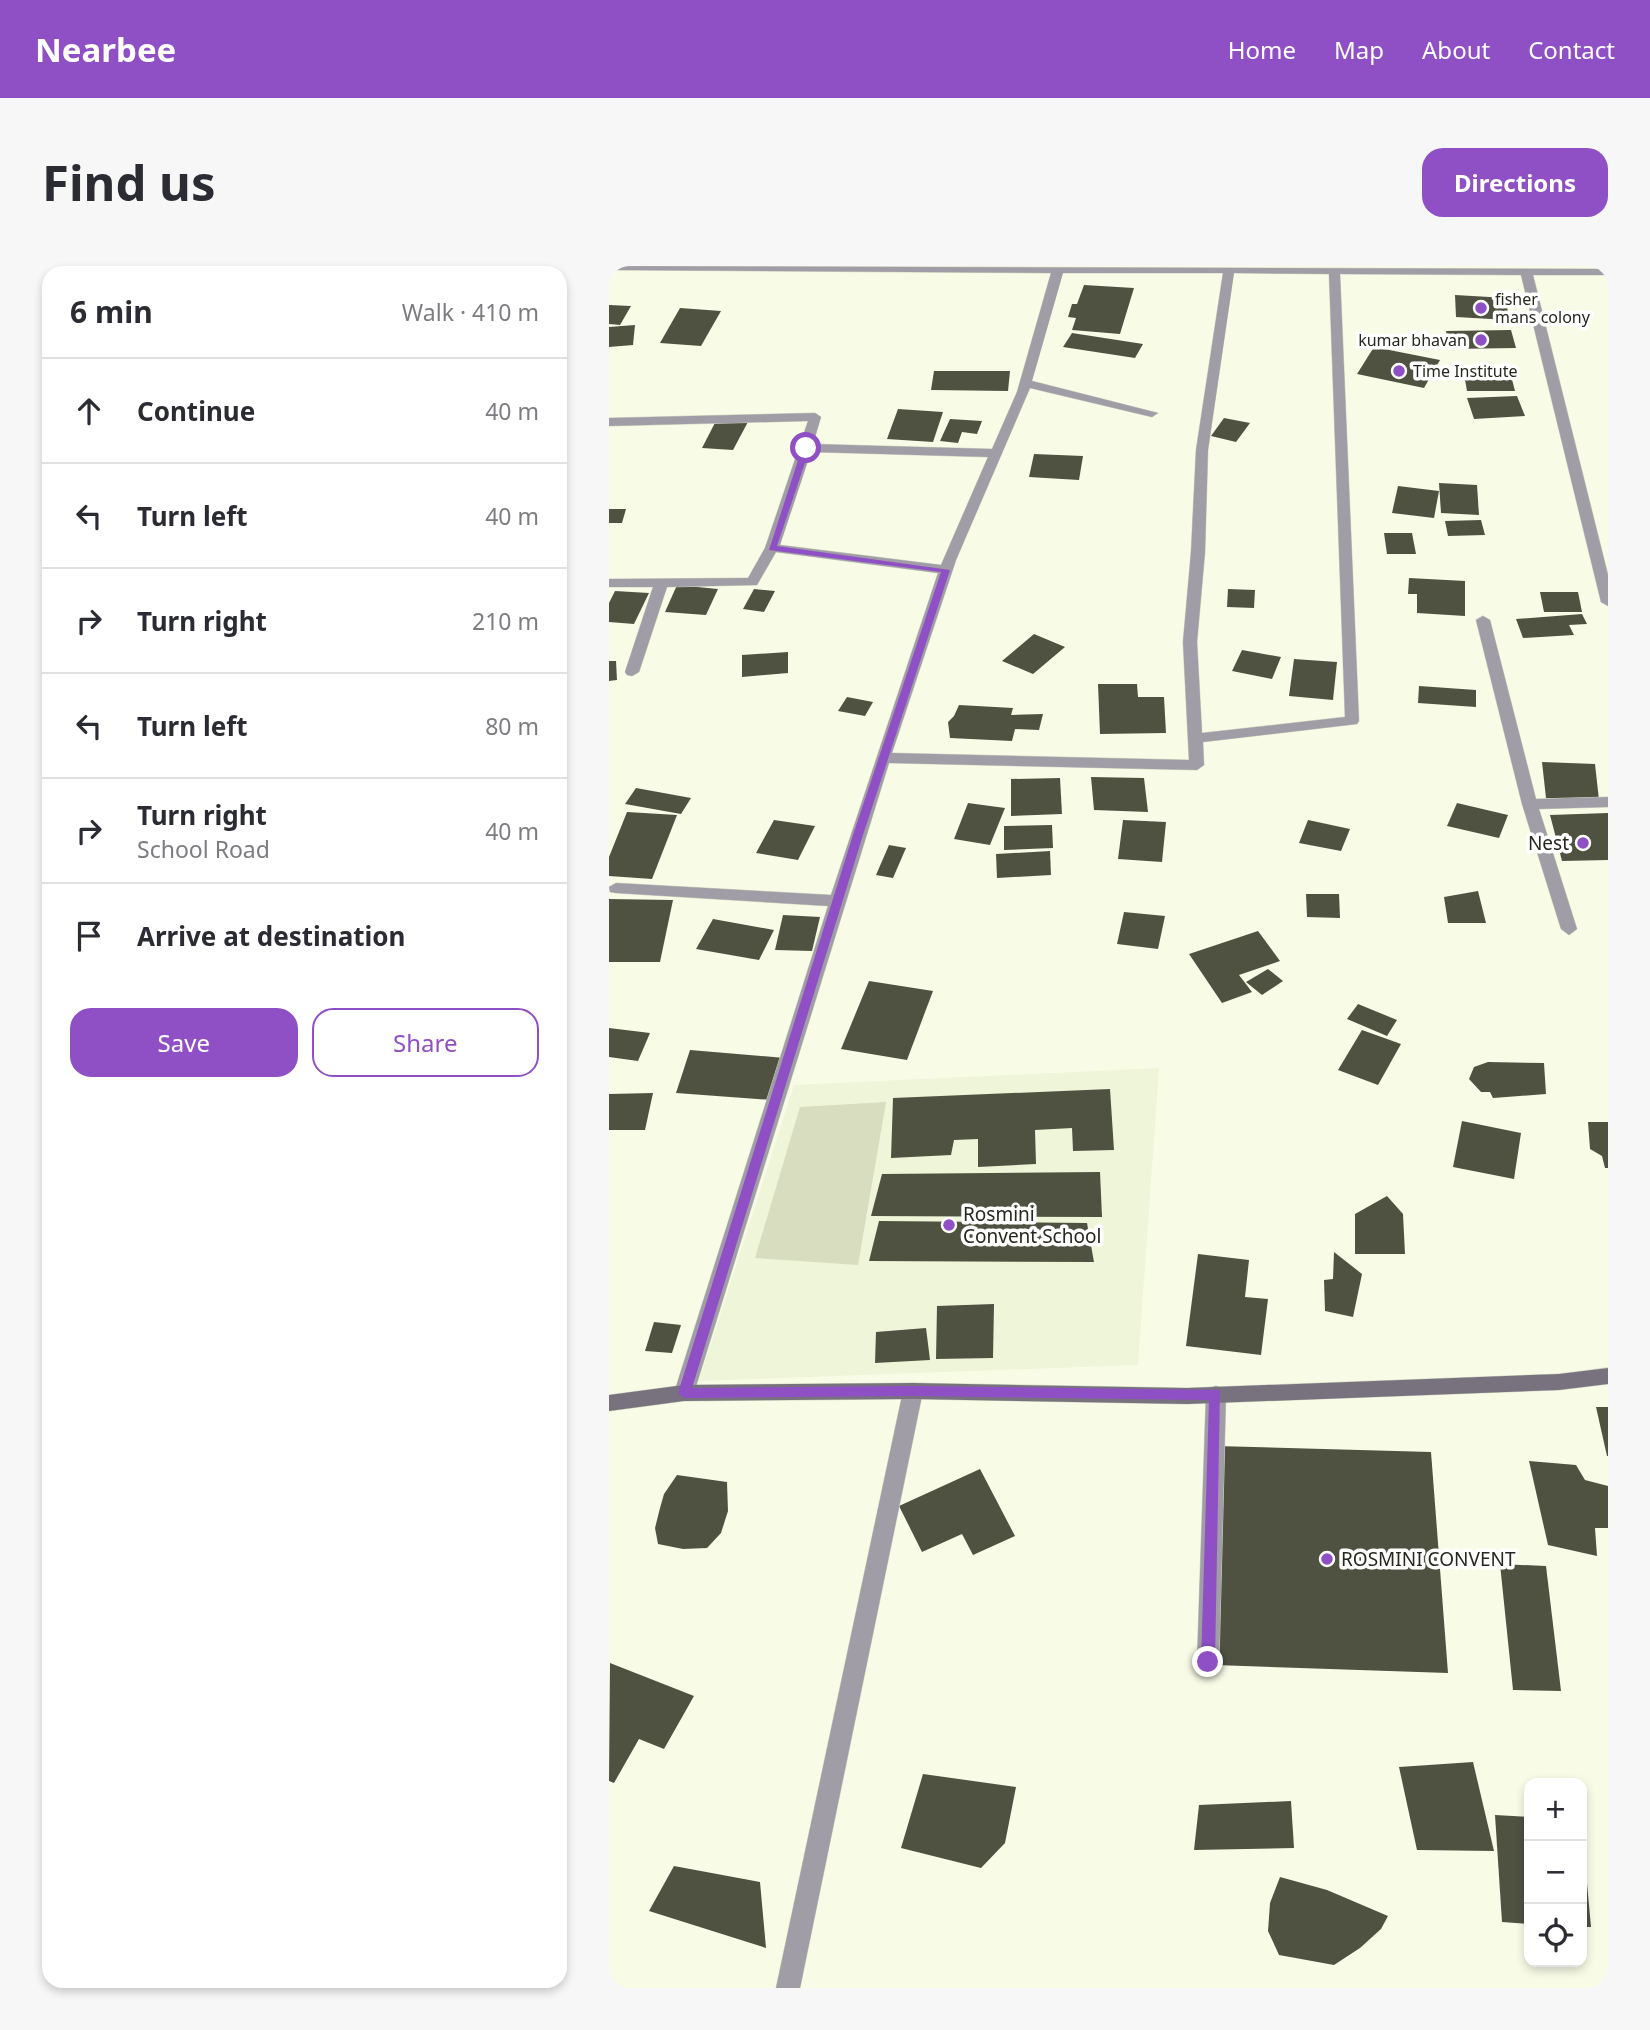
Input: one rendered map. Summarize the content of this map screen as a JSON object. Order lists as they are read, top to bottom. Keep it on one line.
{"places":["fisher mans colony","kumar bhavan","Time Institute","Nest","Rosmini Convent School","ROSMINI CONVENT"],"page":{"header":"Nearbee","nav":["Home","Map","About","Contact"],"buttons":["Directions",["Save","Share"]],"title":"Find us","heading":["6 min","Walk · 410 m"],"list":[["Continue","40 m"],["Turn left","40 m"],["Turn right","210 m"],["Turn left","80 m"],["Turn right","School Road","40 m"],"Arrive at destination"],"map_buttons":["+","−"]}}
